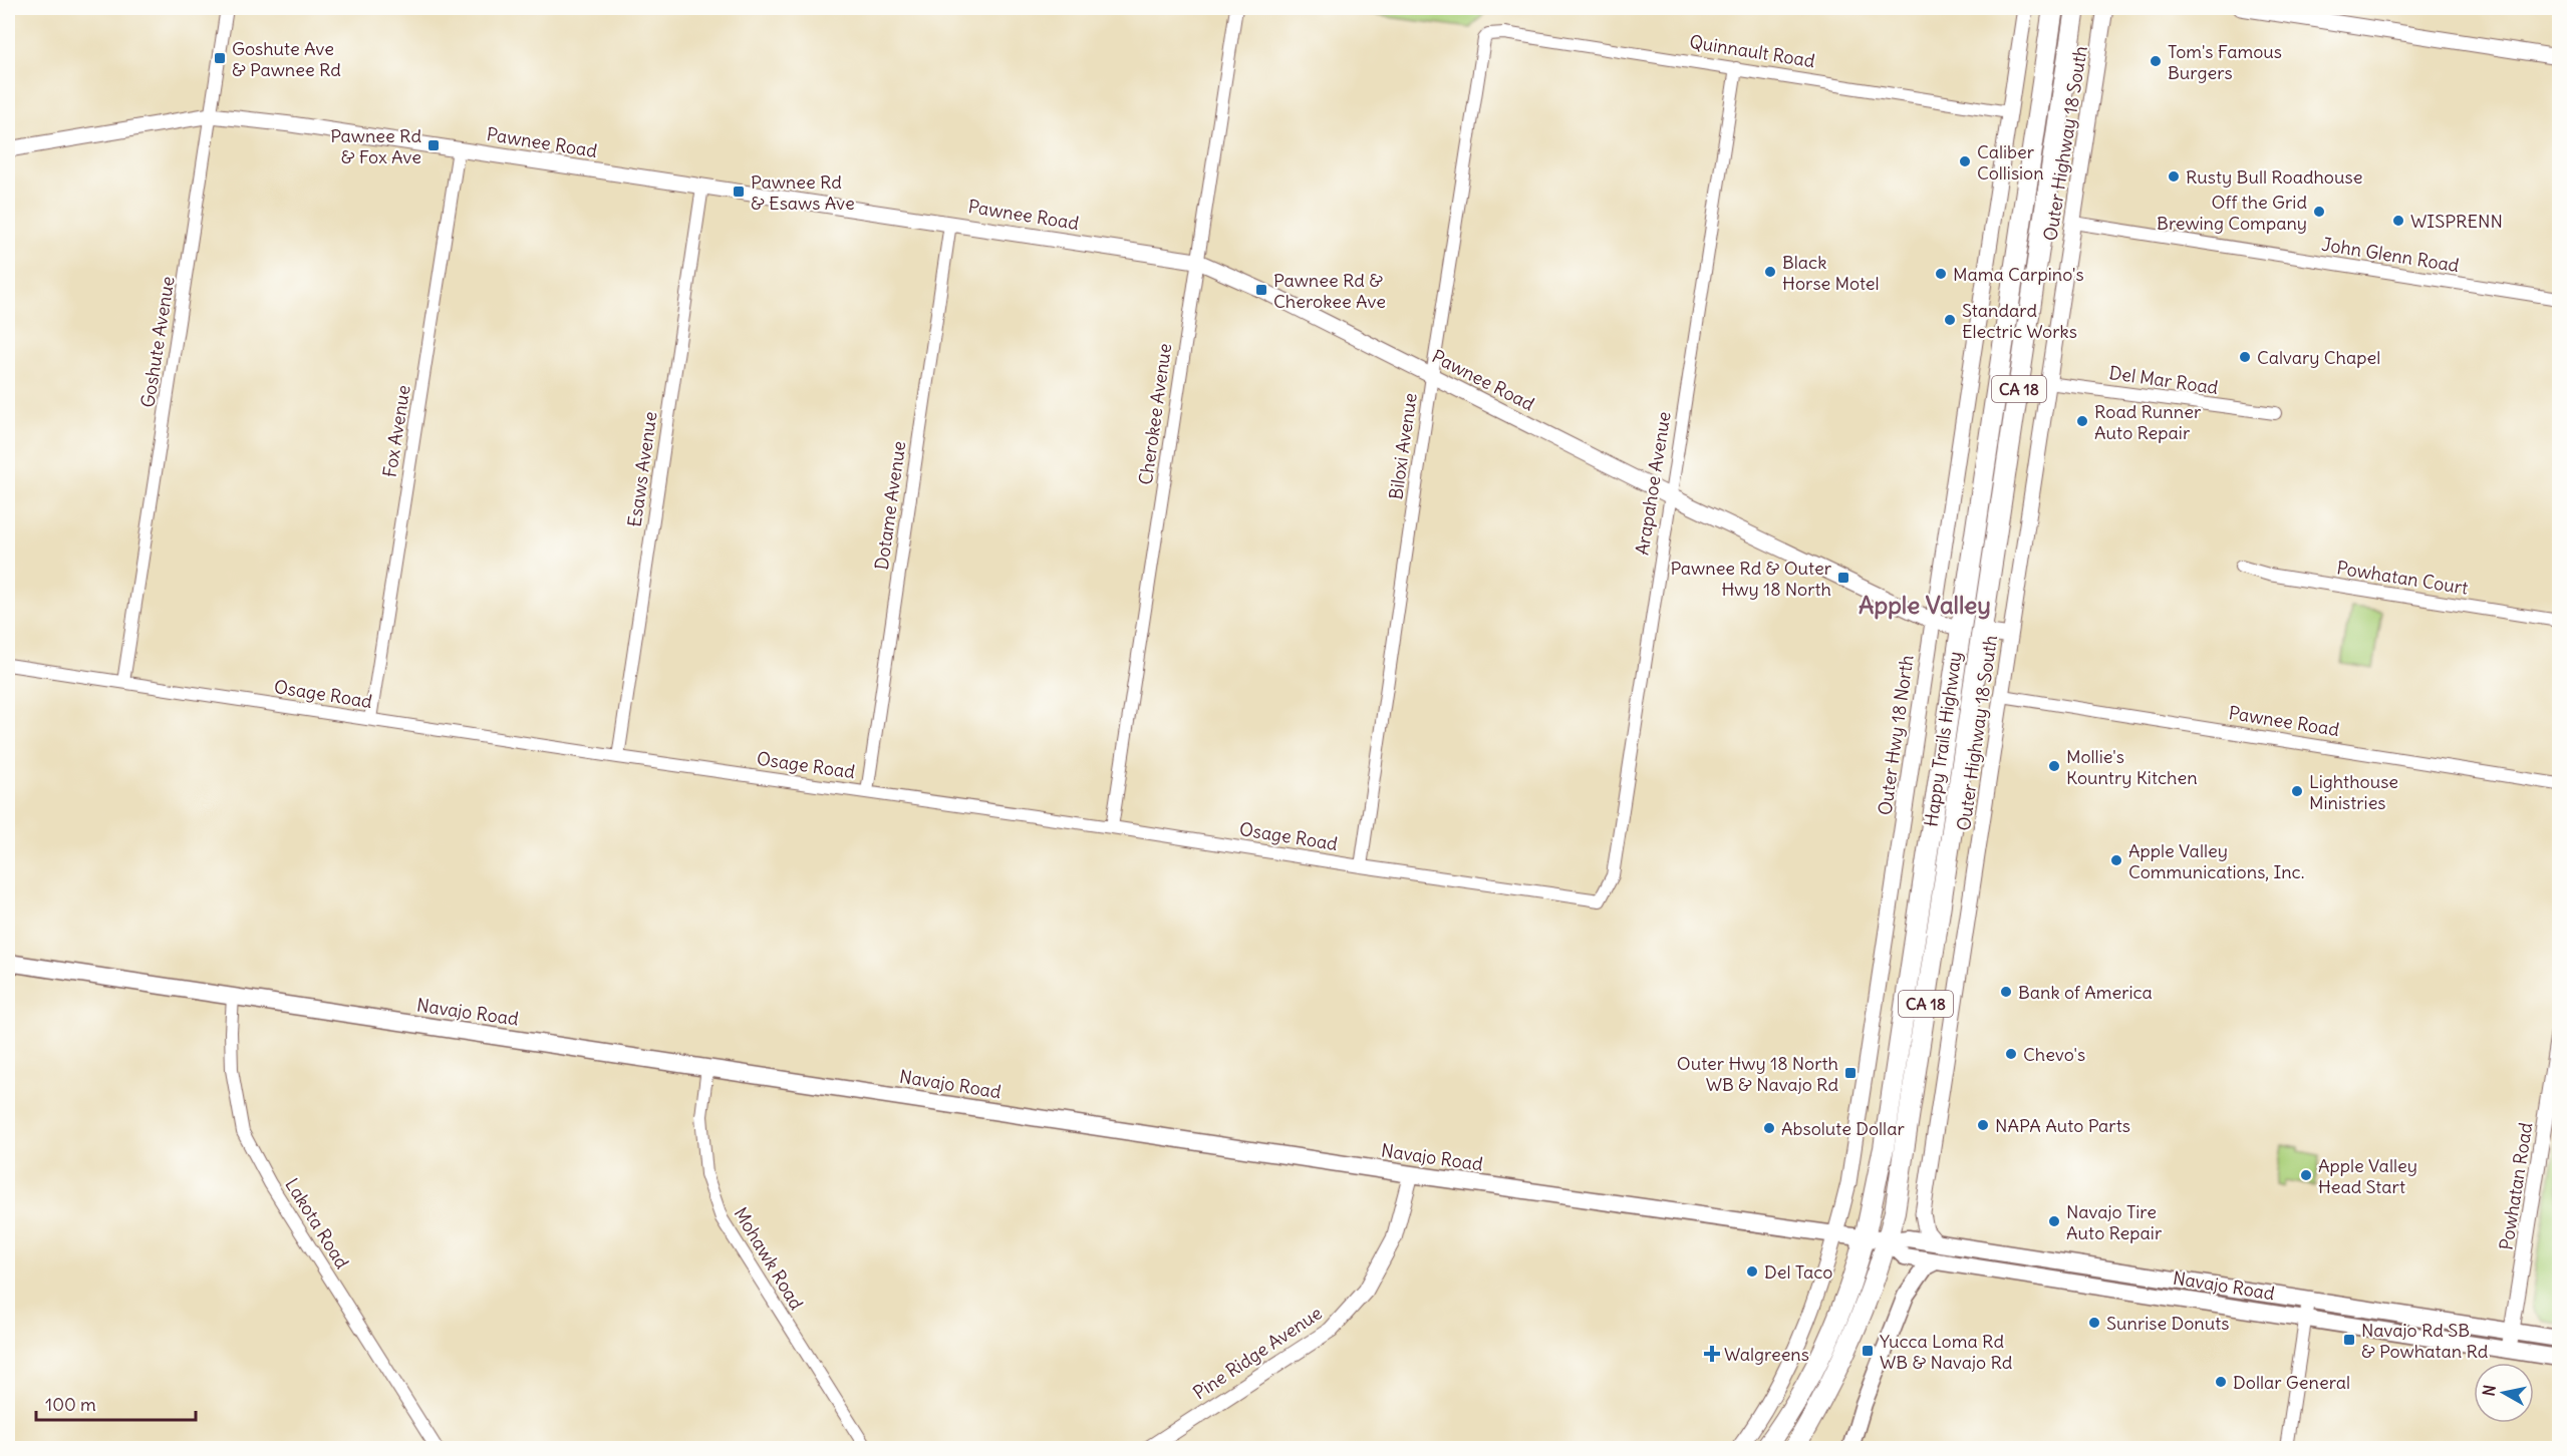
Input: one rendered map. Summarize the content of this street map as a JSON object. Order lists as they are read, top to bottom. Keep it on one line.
{"streets":{"main road":["CA 18","Happy Trails Highway","Navajo Road"],"street":["Quinnault Road","Pawnee Road","Outer Highway 18 South","John Glenn Road","Goshute Avenue","Del Mar Road","Cherokee Avenue","Fox Avenue","Biloxi Avenue","Esaws Avenue","Arapahoe Avenue","Dotame Avenue","Powhatan Court","Osage Road","Outer Hwy 18 North","Powhatan Road","Lakota Road","Mohawk Road","Pine Ridge Avenue"]},"crossings":[["Quinnault Road","Biloxi Avenue"],["Quinnault Road","Arapahoe Avenue"],["Quinnault Road","Outer Hwy 18 North"],["Pawnee Road","Outer Highway 18 South"],["Pawnee Road","Goshute Avenue"],["Pawnee Road","Cherokee Avenue"],["Pawnee Road","Fox Avenue"],["Pawnee Road","Biloxi Avenue"],["Pawnee Road","Esaws Avenue"],["Pawnee Road","Arapahoe Avenue"],["Pawnee Road","Dotame Avenue"],["Pawnee Road","Outer Hwy 18 North"],["Pawnee Road","Happy Trails Highway"],["Outer Highway 18 South","John Glenn Road"],["Outer Highway 18 South","Del Mar Road"],["Goshute Avenue","Osage Road"],["Cherokee Avenue","Osage Road"],["Fox Avenue","Osage Road"],["Biloxi Avenue","Osage Road"],["Esaws Avenue","Osage Road"],["Arapahoe Avenue","Osage Road"],["Dotame Avenue","Osage Road"],["Outer Hwy 18 North","Navajo Road"],["Happy Trails Highway","Navajo Road"],["Navajo Road","Powhatan Road"],["Navajo Road","Lakota Road"],["Navajo Road","Mohawk Road"],["Navajo Road","Pine Ridge Avenue"]],"districts":["Apple Valley"],"places":{"transit":["Goshute Ave & Pawnee Rd","Pawnee Rd & Fox Ave","Pawnee Rd & Esaws Ave","Pawnee Rd & Cherokee Ave","Pawnee Rd & Outer Hwy 18 North","Outer Hwy 18 North WB & Navajo Rd","Navajo Rd SB & Powhatan Rd","Yucca Loma Rd WB & Navajo Rd"],"other":["Tom's Famous Burgers","Caliber Collision","Rusty Bull Roadhouse","Off the Grid Brewing Company","WISPRENN","Black Horse Motel","Mama Carpino's","Standard Electric Works","Calvary Chapel","Road Runner Auto Repair","Mollie's Kountry Kitchen","Lighthouse Ministries","Apple Valley Communications, Inc.","Bank of America","Chevo's","NAPA Auto Parts","Absolute Dollar","Apple Valley Head Start","Navajo Tire Auto Repair","Del Taco","Sunrise Donuts","Dollar General"],"health":["Walgreens"]},"scale_bar":"100 m","north":"left"}
